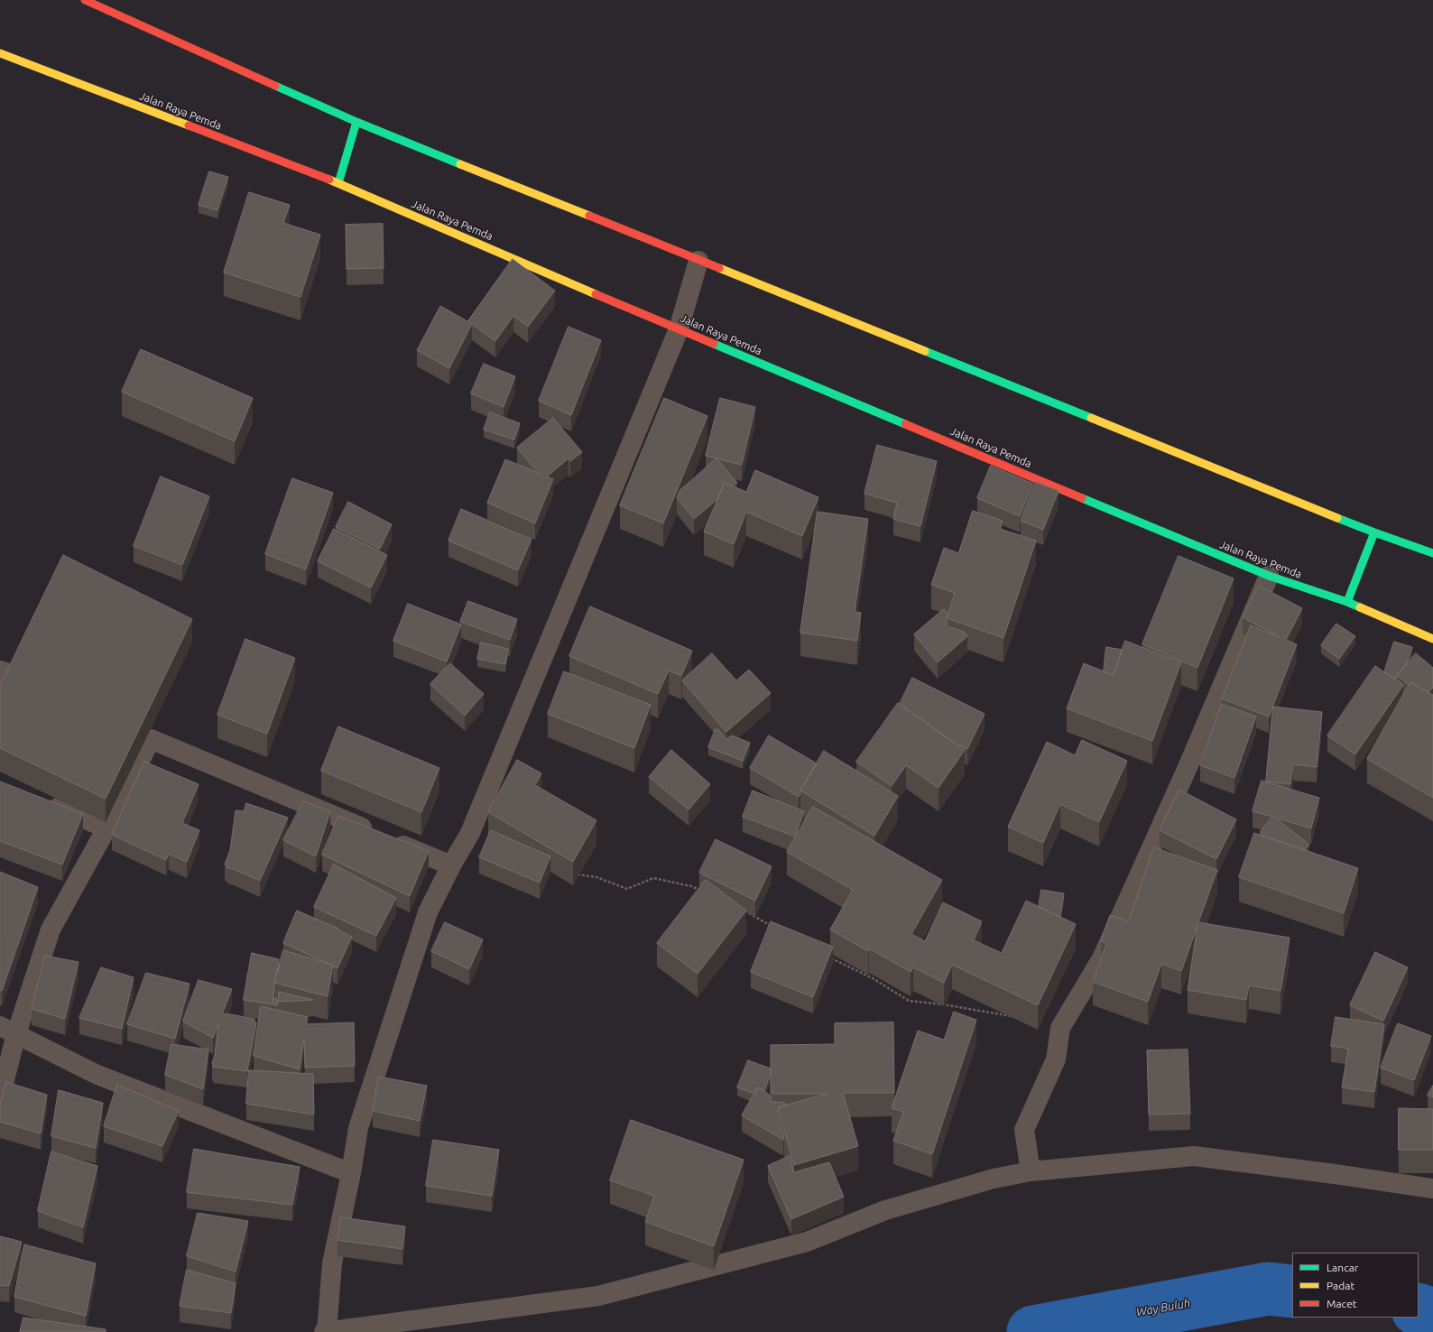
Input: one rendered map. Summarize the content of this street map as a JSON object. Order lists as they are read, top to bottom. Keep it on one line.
{"streets":{"street":["Jalan Raya Pemda"]},"water":["Way Buluh"],"legend":["Lancar","Padat","Macet"]}
